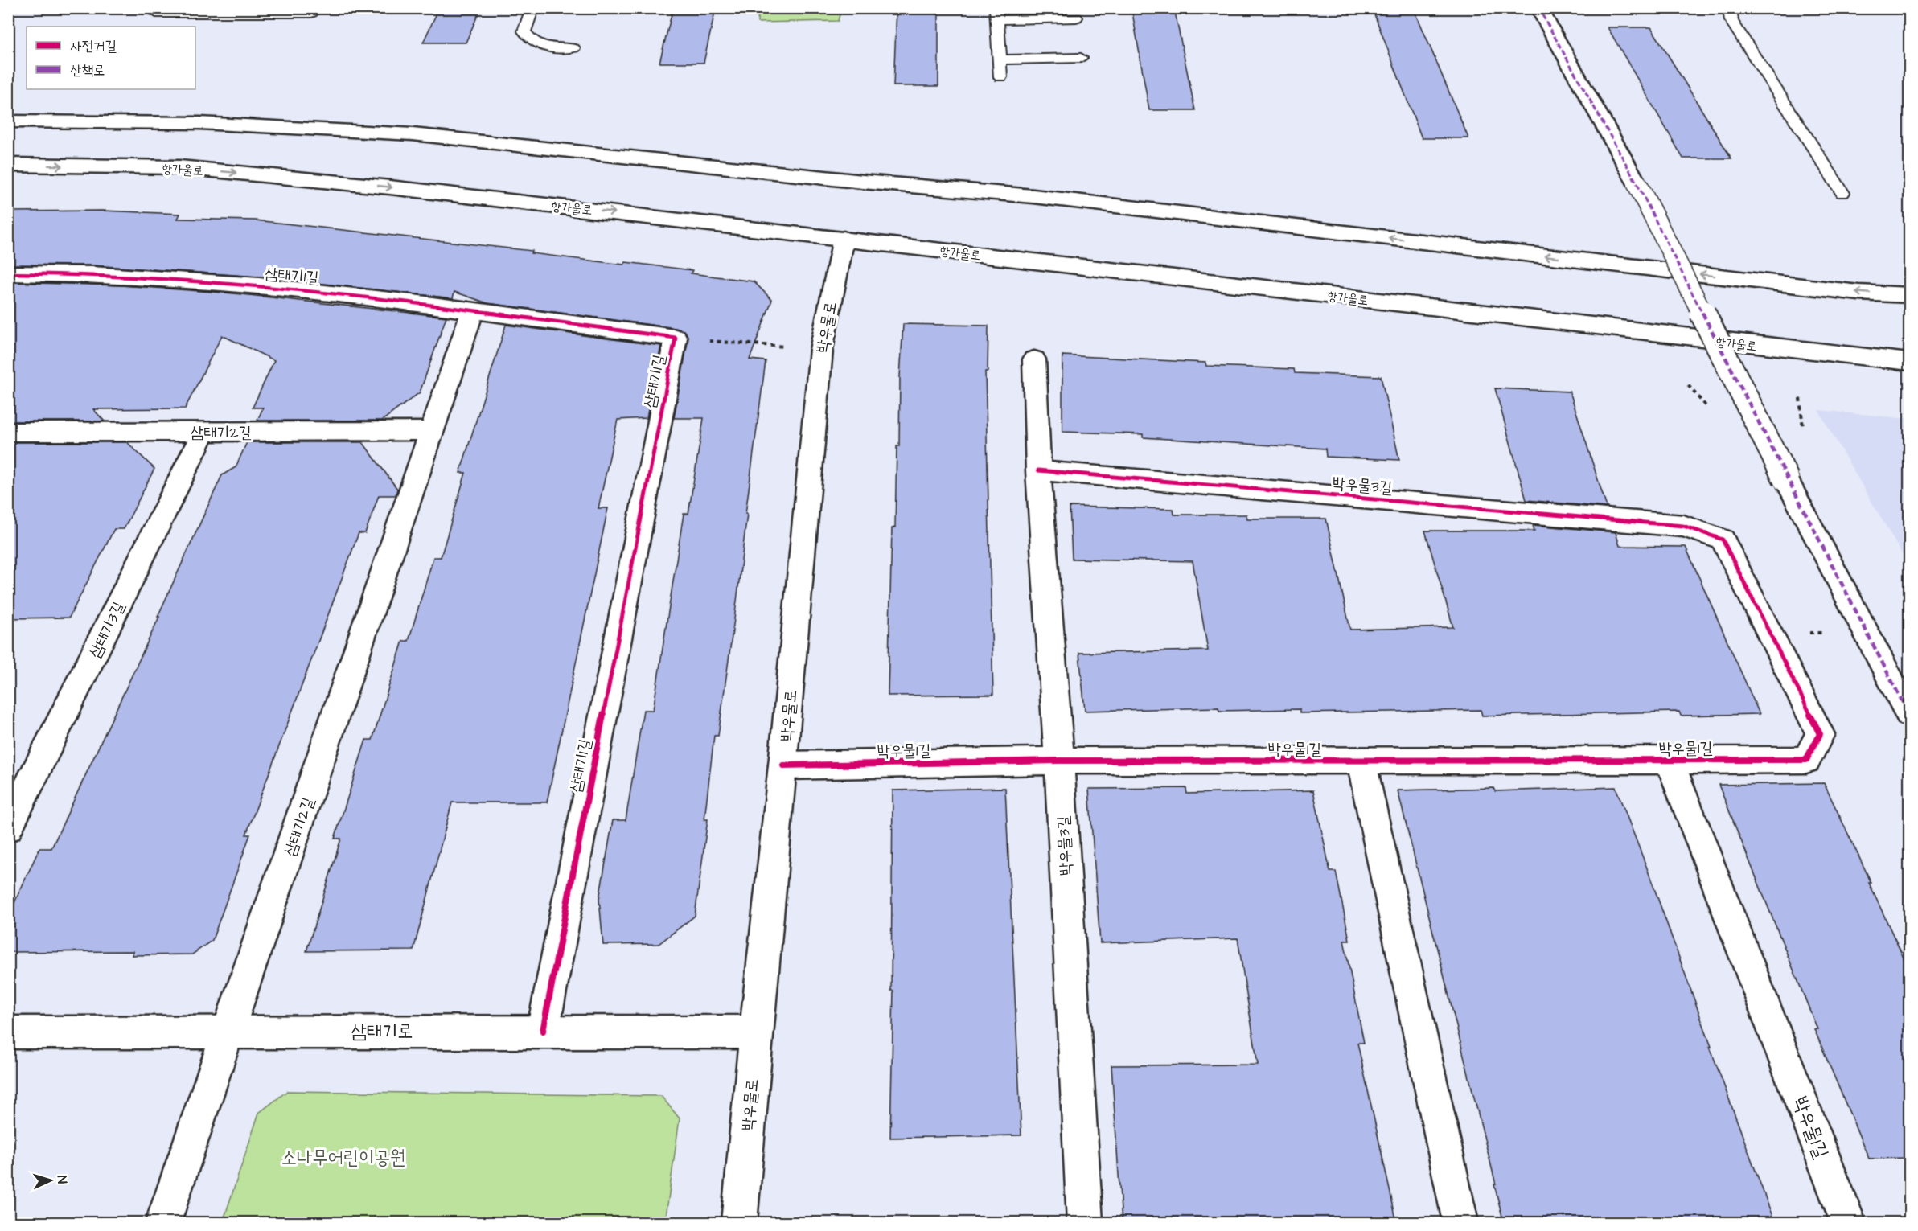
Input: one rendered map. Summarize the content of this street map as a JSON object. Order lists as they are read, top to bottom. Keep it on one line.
{"streets":{"street":["항가울로","삼태기1길","박우물로","삼태기2길","박우물3길","삼태기3길","박우물1길","삼태기로"]},"crossings":[["항가울로","박우물로"],["삼태기1길","삼태기2길"],["삼태기1길","삼태기로"],["박우물로","박우물1길"],["박우물로","삼태기로"],["삼태기2길","삼태기3길"],["삼태기2길","삼태기로"],["박우물3길","박우물1길"]],"parks":["소나무어린이공원"],"legend":["자전거길","산책로"],"north":"right"}
